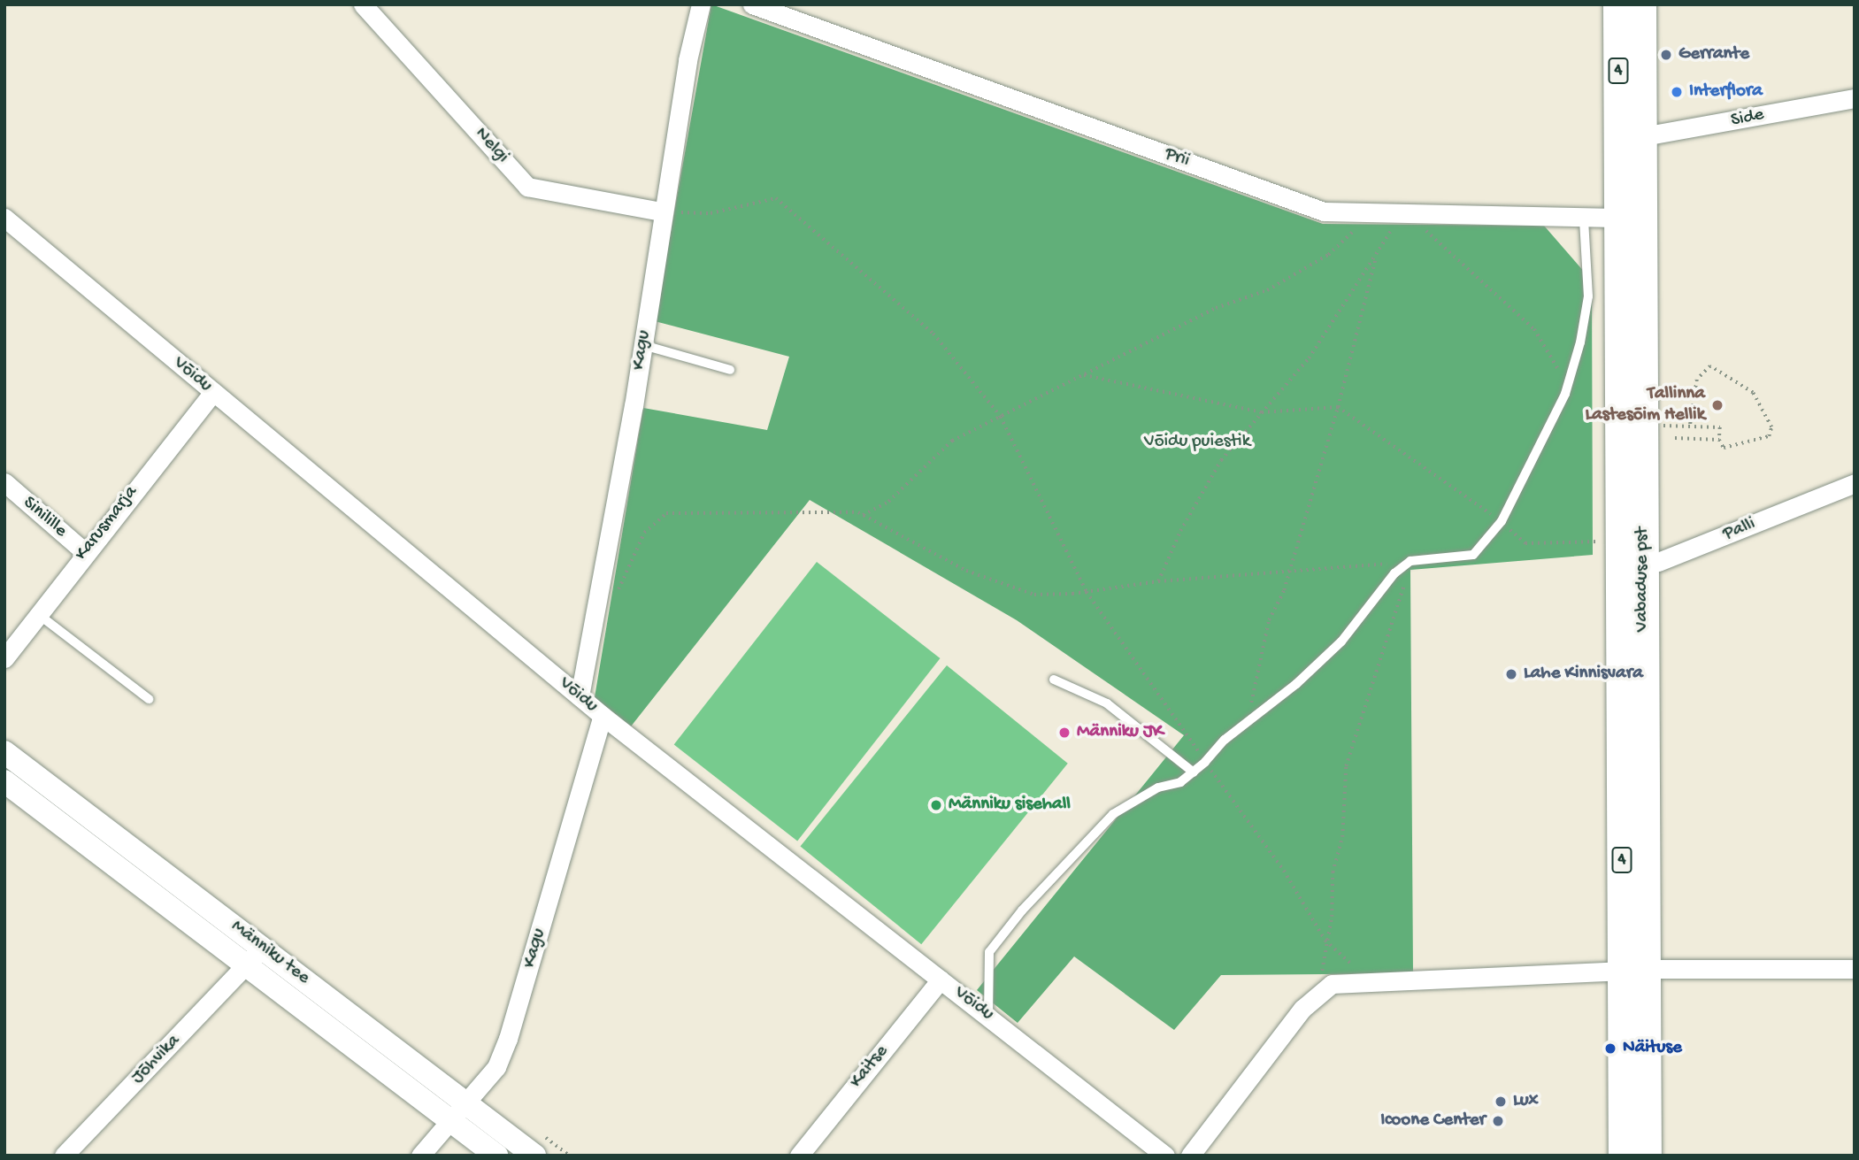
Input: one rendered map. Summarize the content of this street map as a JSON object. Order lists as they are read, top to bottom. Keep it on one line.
{"streets":{"highway":["4","Vabaduse pst"],"street":["Side","Nelgi","Prii","Kagu","Võidu","Sinilille","Karusmarja","Palli","Männiku tee","Jõhvika","Kaitse"]},"crossings":[["Side","Vabaduse pst"],["Nelgi","Kagu"],["Prii","Vabaduse pst"],["Kagu","Võidu"],["Kagu","Männiku tee"],["Võidu","Karusmarja"],["Võidu","Kaitse"],["Sinilille","Karusmarja"],["Palli","Vabaduse pst"],["Männiku tee","Jõhvika"]],"parks":["Võidu puiestik"],"places":["Gerrante","Interflora","Tallinna Lastesõim Hellik","Lahe Kinnisvara","Männiku JK","Männiku sisehall","Näituse","Lux","Icoone Center"]}
